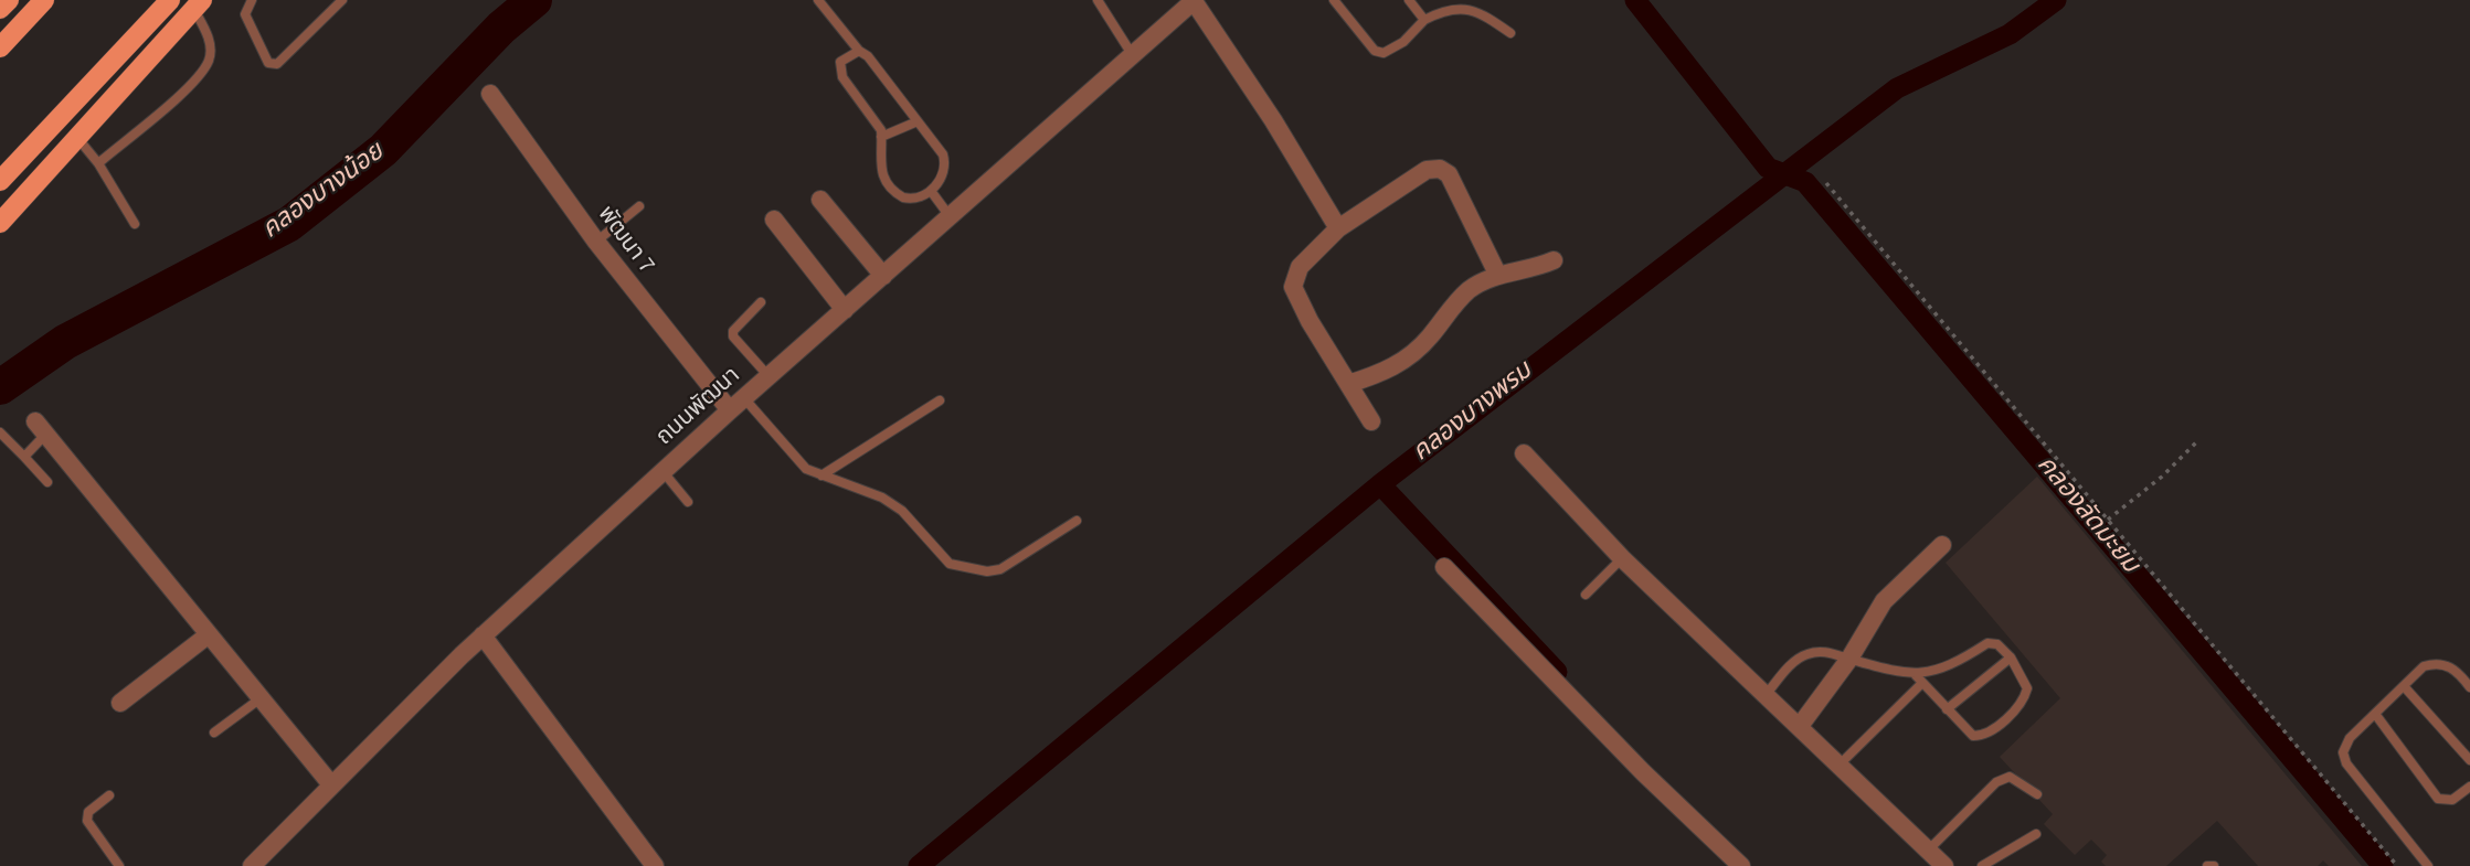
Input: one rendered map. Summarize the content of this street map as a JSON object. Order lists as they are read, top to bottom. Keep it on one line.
{"streets":{"street":["พัฒนา 7","ถนนพัฒนา"]},"crossings":[["พัฒนา 7","ถนนพัฒนา"]],"water":["คลองบางน้อย","คลองบางพรม","คลองลัดมะยม"]}
